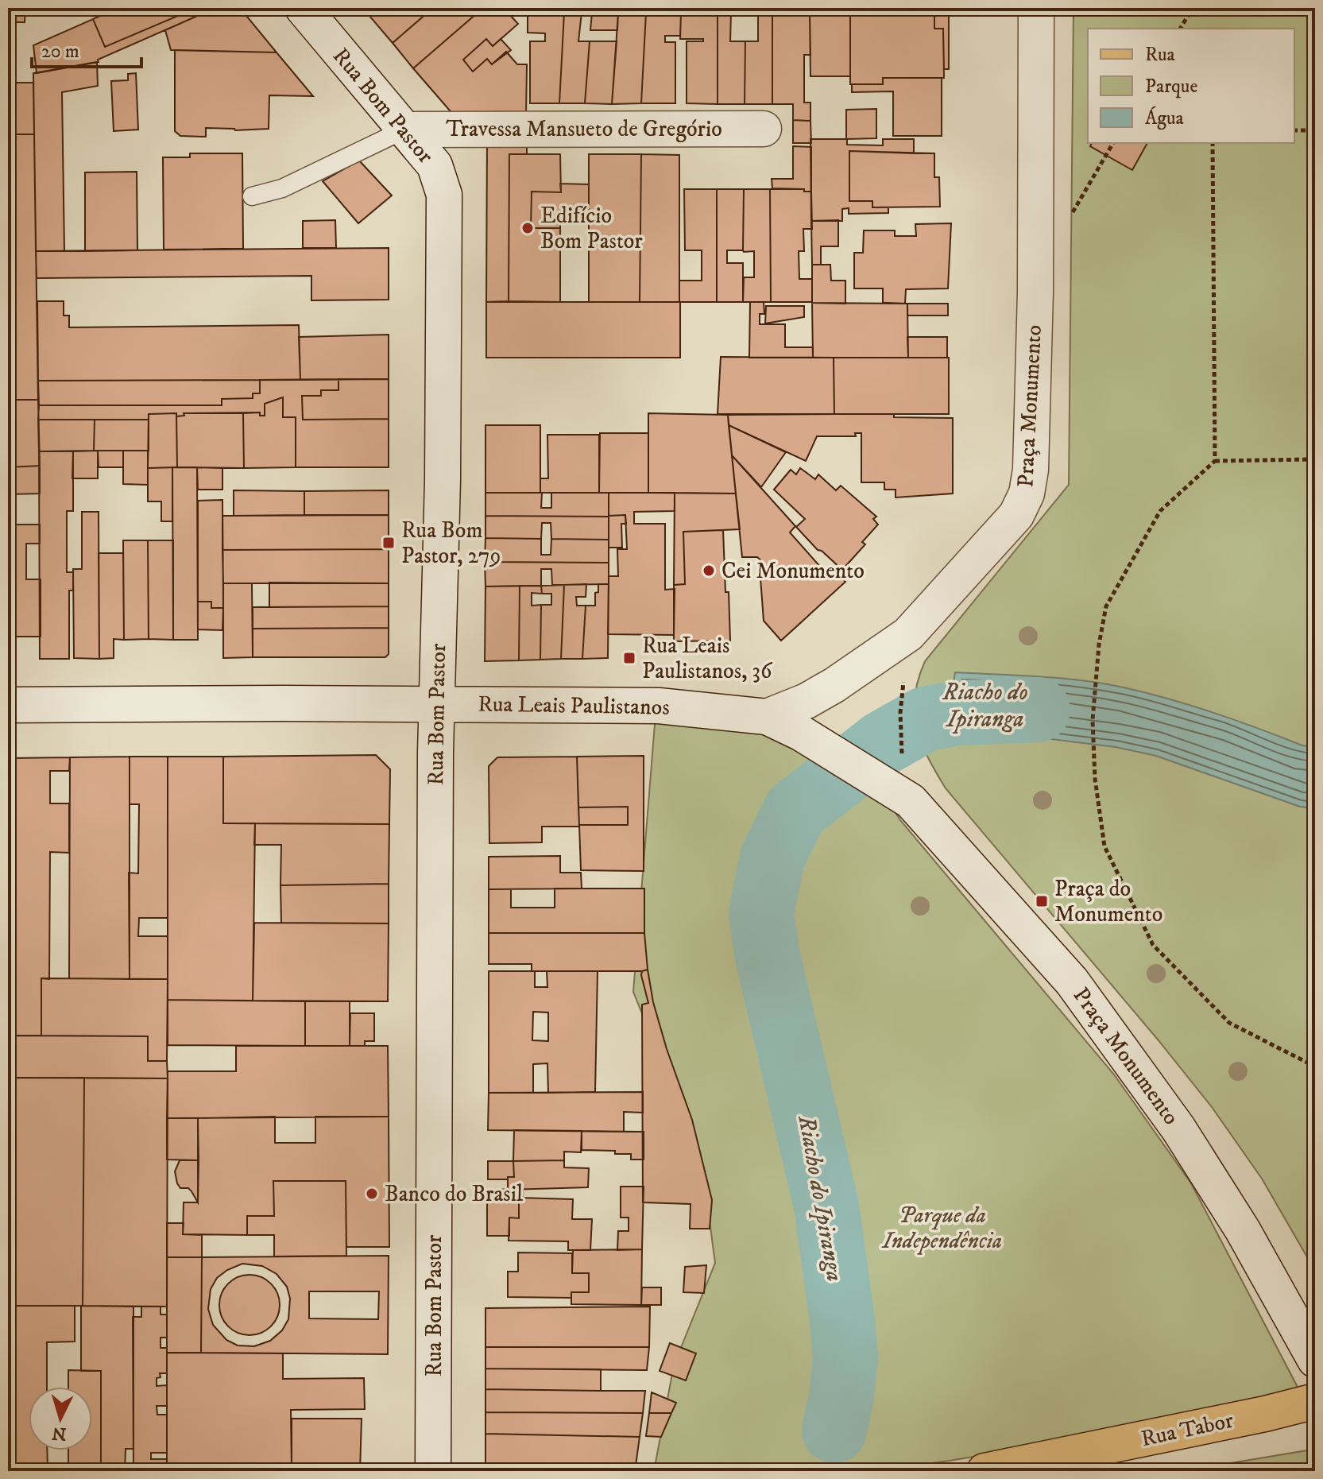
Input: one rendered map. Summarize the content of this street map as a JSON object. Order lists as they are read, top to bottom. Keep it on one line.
{"streets":{"main road":["Rua Bom Pastor","Travessa Mansueto de Gregório","Praça Monumento","Rua Leais Paulistanos","Rua Tabor"]},"crossings":[["Rua Bom Pastor","Travessa Mansueto de Gregório"],["Rua Bom Pastor","Rua Leais Paulistanos"],["Praça Monumento","Rua Leais Paulistanos"]],"water":["Riacho do Ipiranga"],"parks":["Parque da Independência"],"places":{"other":["Edifício Bom Pastor","Cei Monumento","Banco do Brasil"],"transit":["Rua Bom Pastor, 279","Rua Leais Paulistanos, 36","Praça do Monumento"]},"legend":["Rua","Parque","Água"],"scale_bar":"20 m","north":"bottom"}
